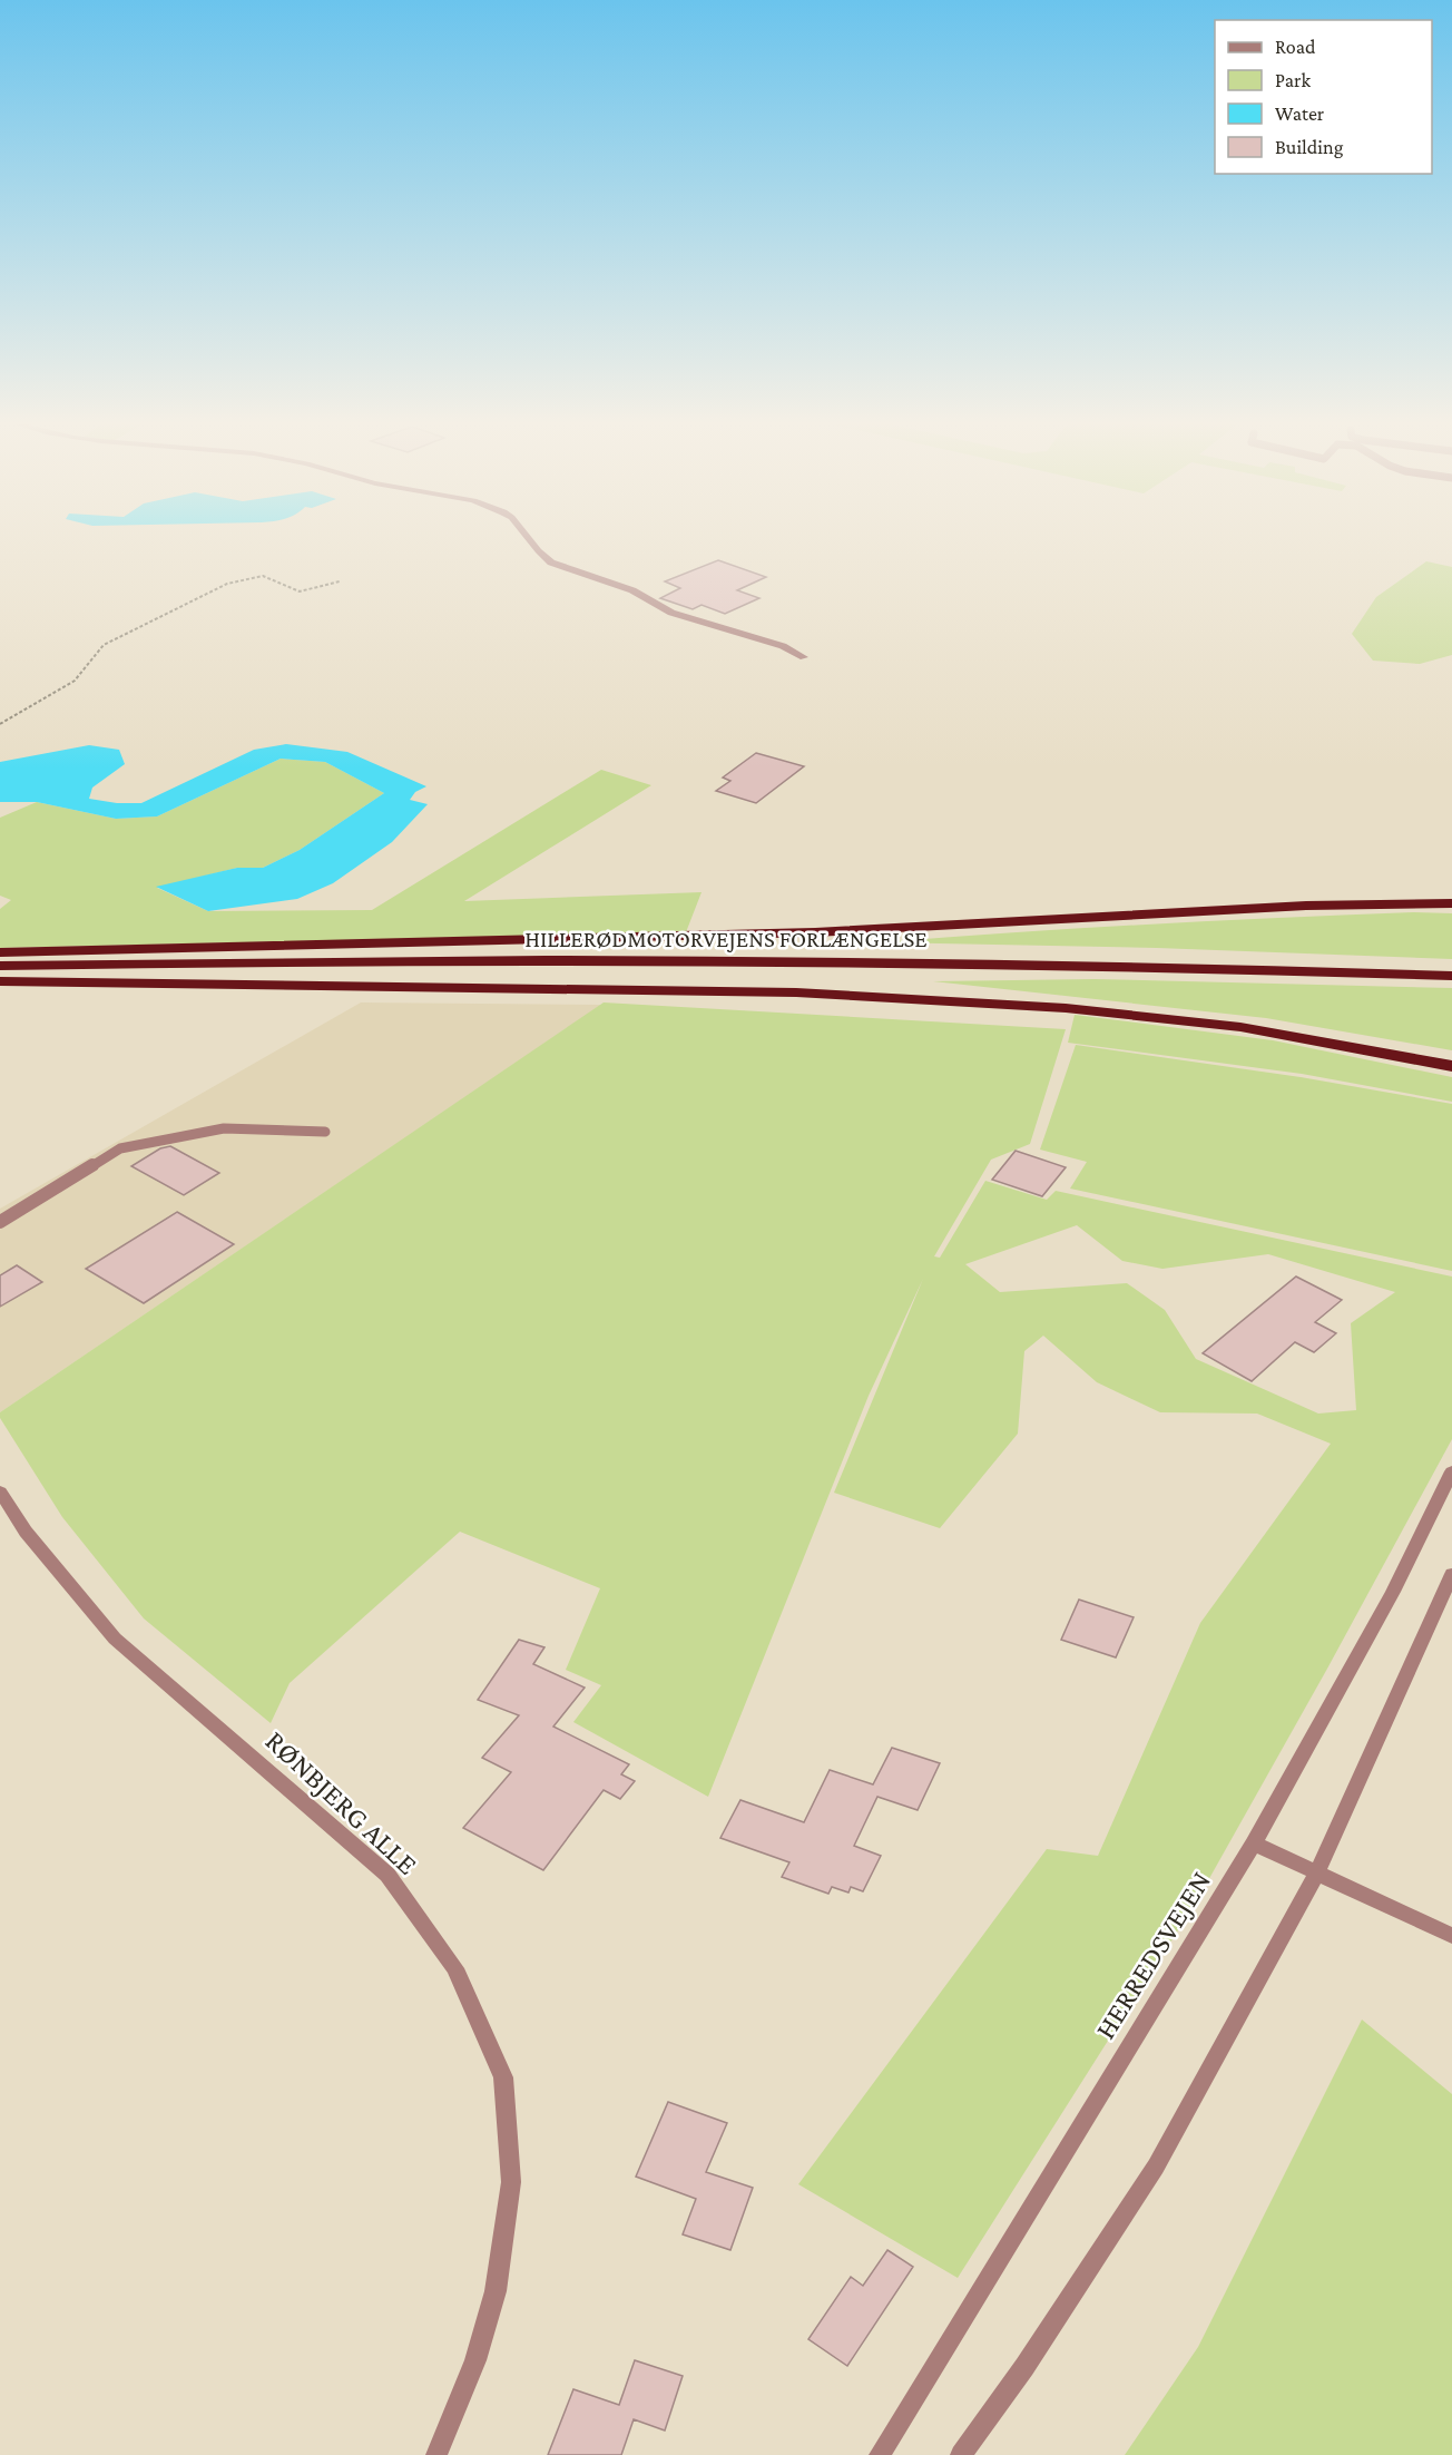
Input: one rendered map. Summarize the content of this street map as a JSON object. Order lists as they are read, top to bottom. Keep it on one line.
{"streets":{"highway":["HILLERØDMOTORVEJENS FORLÆNGELSE"],"street":["RØNBJERG ALLE","HERREDSVEJEN"]},"legend":["Road","Park","Water","Building"]}
